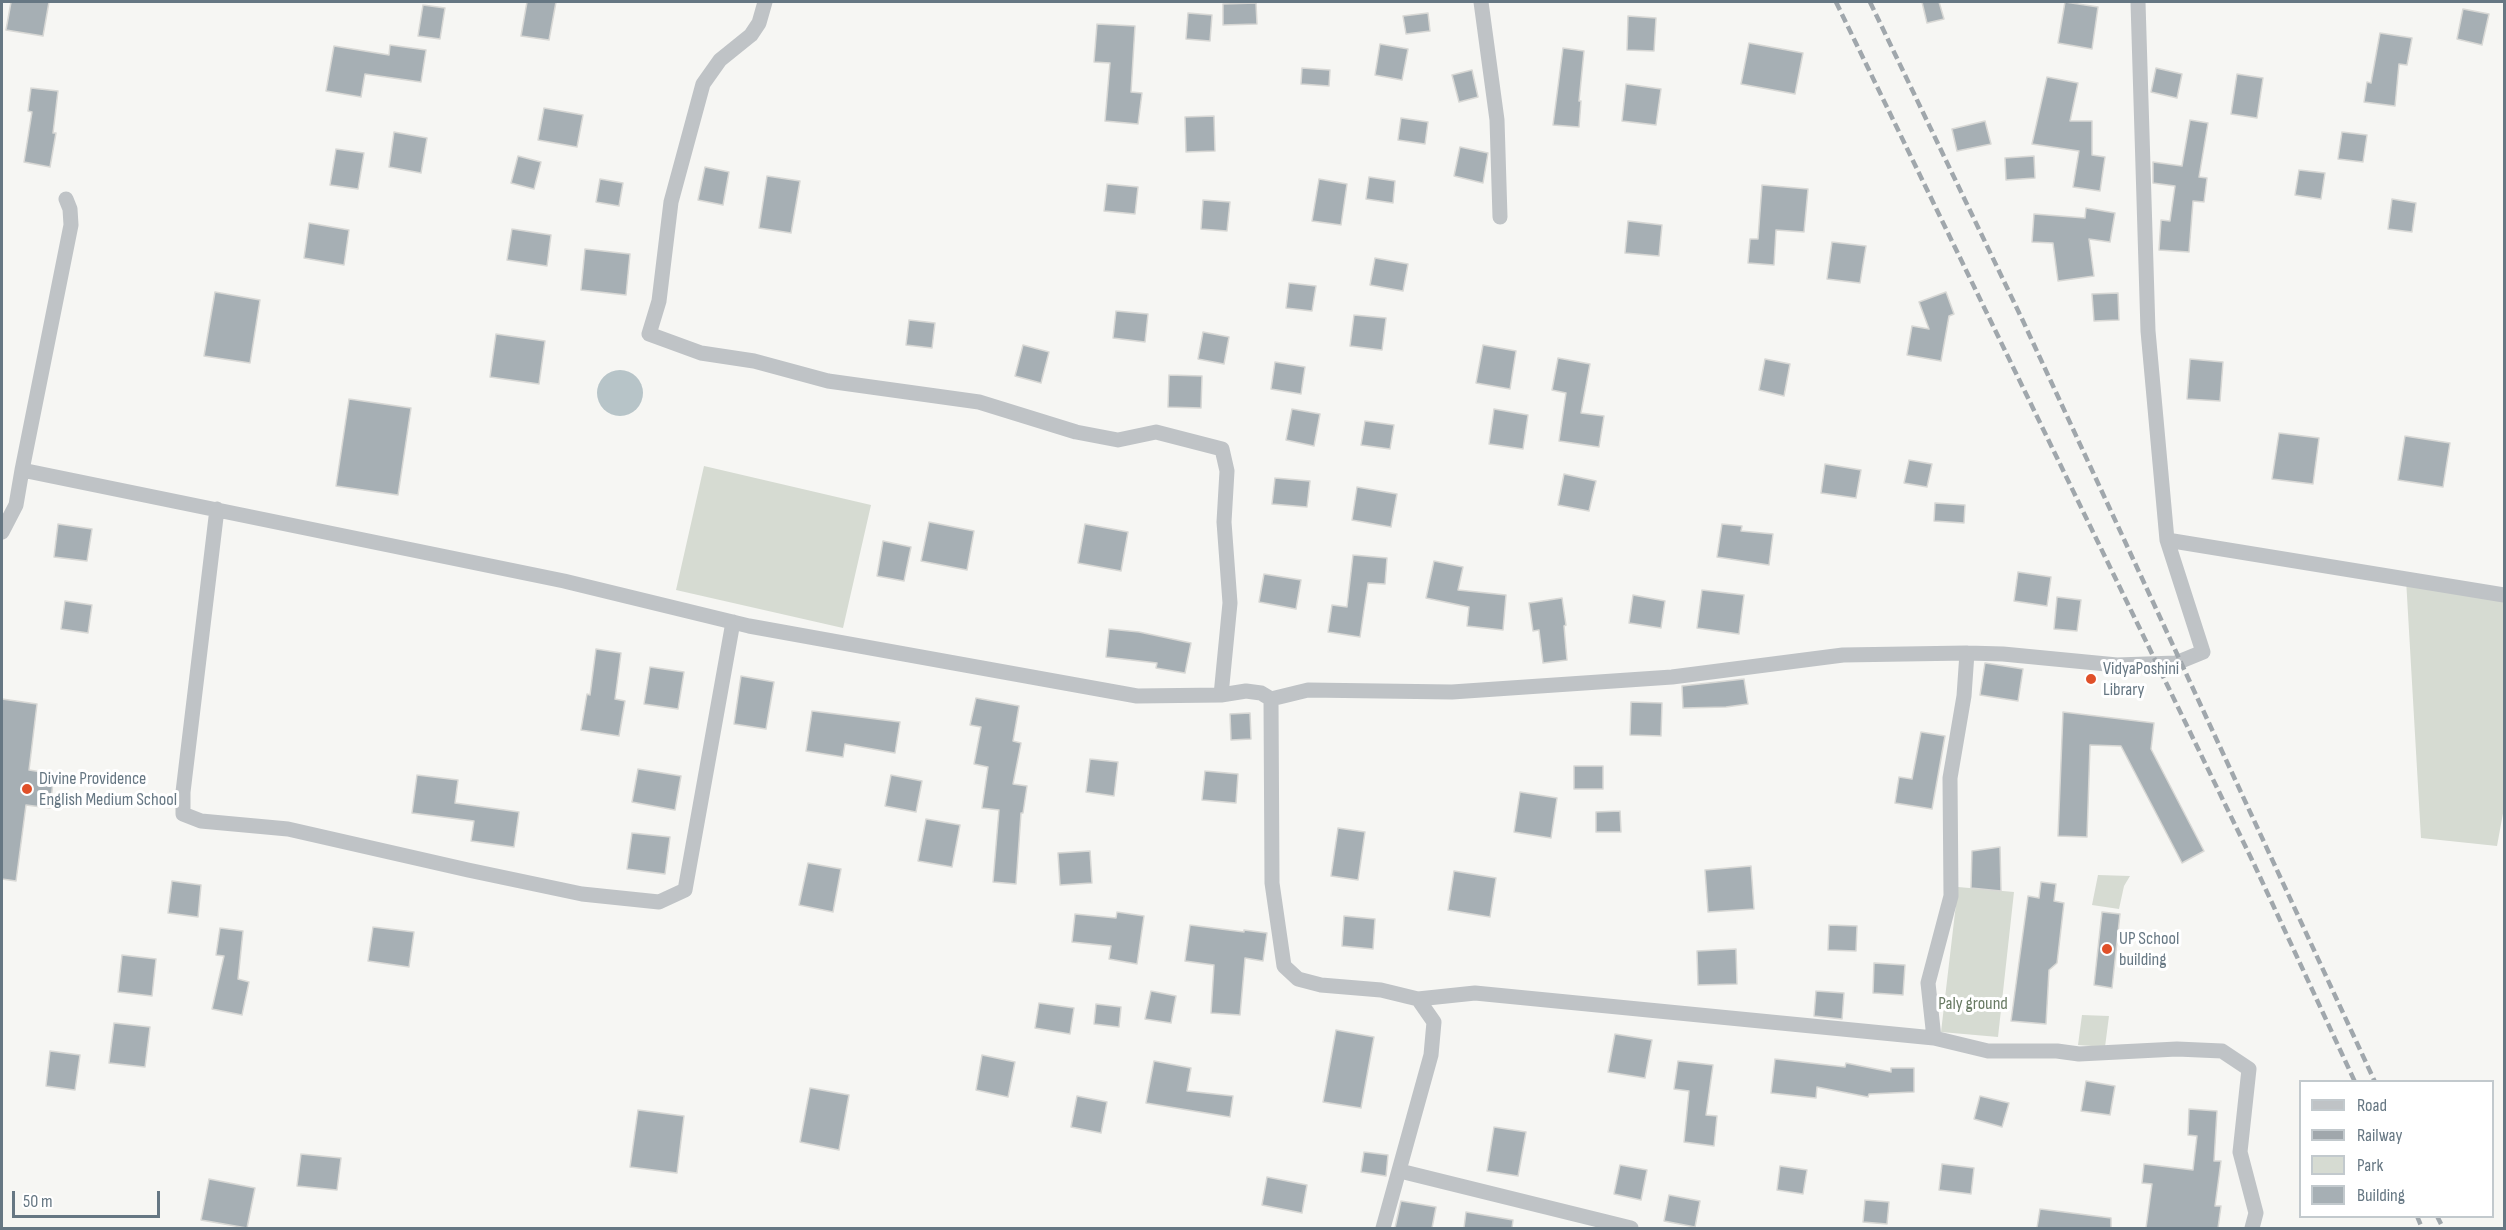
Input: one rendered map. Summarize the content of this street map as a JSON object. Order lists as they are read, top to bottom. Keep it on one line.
{"parks":["Paly ground"],"places":["VidyaPoshini Library","Divine Providence English Medium School","UP School building"],"legend":["Road","Railway","Park","Building"],"scale_bar":"50 m"}
